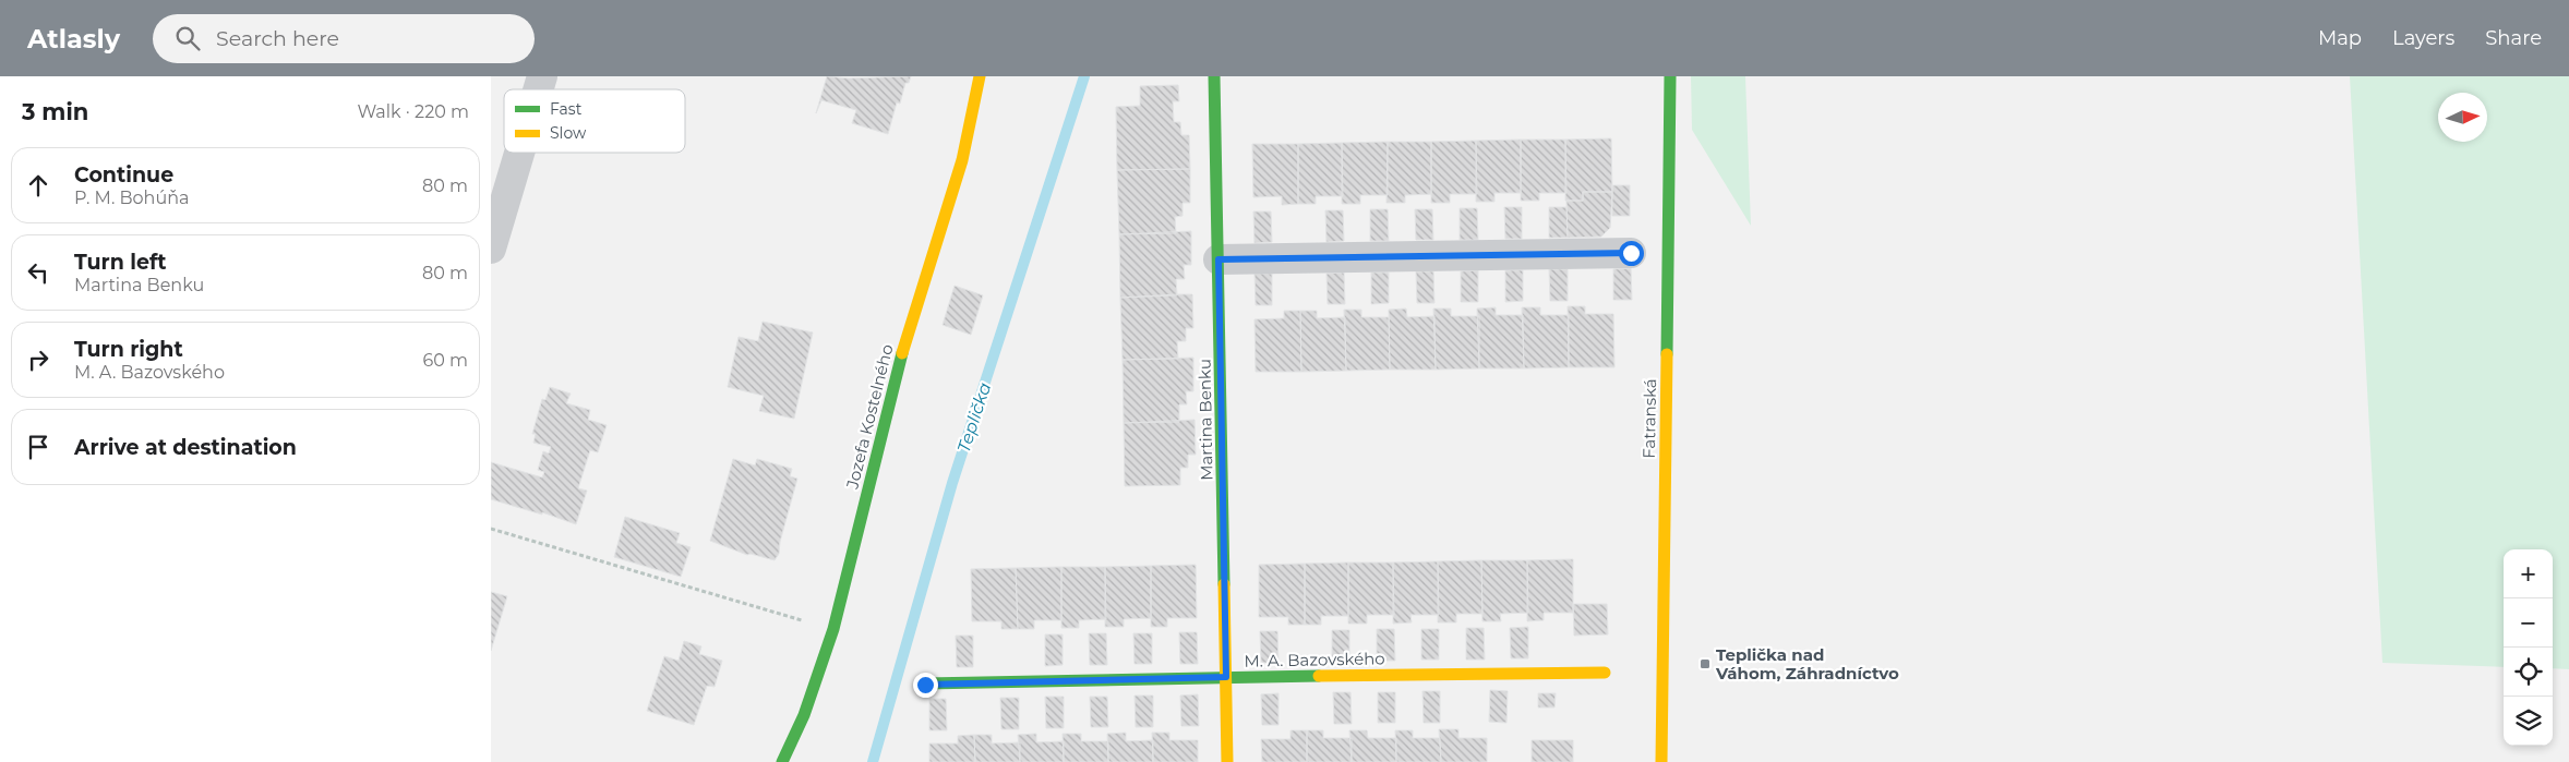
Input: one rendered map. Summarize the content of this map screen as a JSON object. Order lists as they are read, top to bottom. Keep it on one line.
{"streets":{"street":["Jozefa Kostelného","Fatranská","Martina Benku","M. A. Bazovského"]},"crossings":[["Martina Benku","M. A. Bazovského"]],"water":["Teplička"],"places":{"transit":["Teplička nad Váhom, Záhradníctvo"]},"legend":["Fast","Slow"],"north":"right","page":{"header":"Atlasly","search":"Search here","nav":["Map","Layers","Share"],"heading":["3 min","Walk · 220 m"],"list":[["Continue","P. M. Bohúňa","80 m"],["Turn left","Martina Benku","80 m"],["Turn right","M. A. Bazovského","60 m"],"Arrive at destination"],"map_buttons":["+","−"]}}
